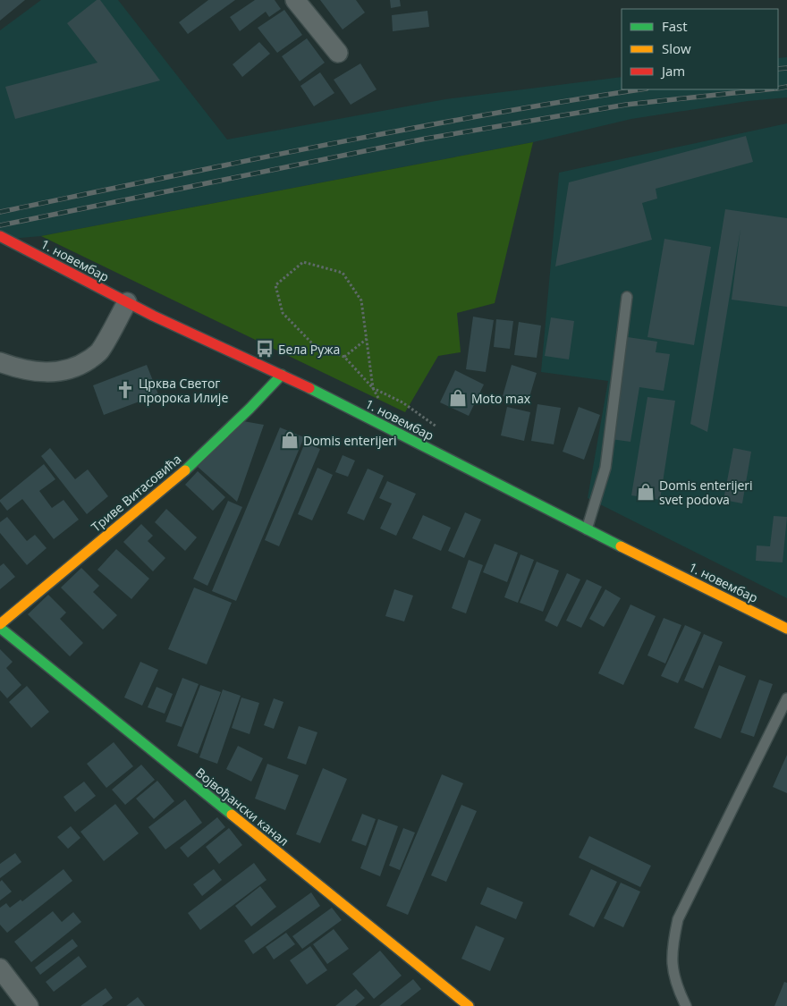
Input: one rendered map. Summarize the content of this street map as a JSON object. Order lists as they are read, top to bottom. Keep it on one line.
{"streets":{"street":["1. новембар","Триве Витасовића","Војвођански канал"]},"crossings":[["1. новембар","Триве Витасовића"],["Триве Витасовића","Војвођански канал"]],"places":{"bus stop":["Бела Ружа"],"church":["Црква Светог пророка Илије"],"shop":["Moto max","Domis enterijeri","Domis enterijeri svet podova"]},"legend":["Fast","Slow","Jam"]}
